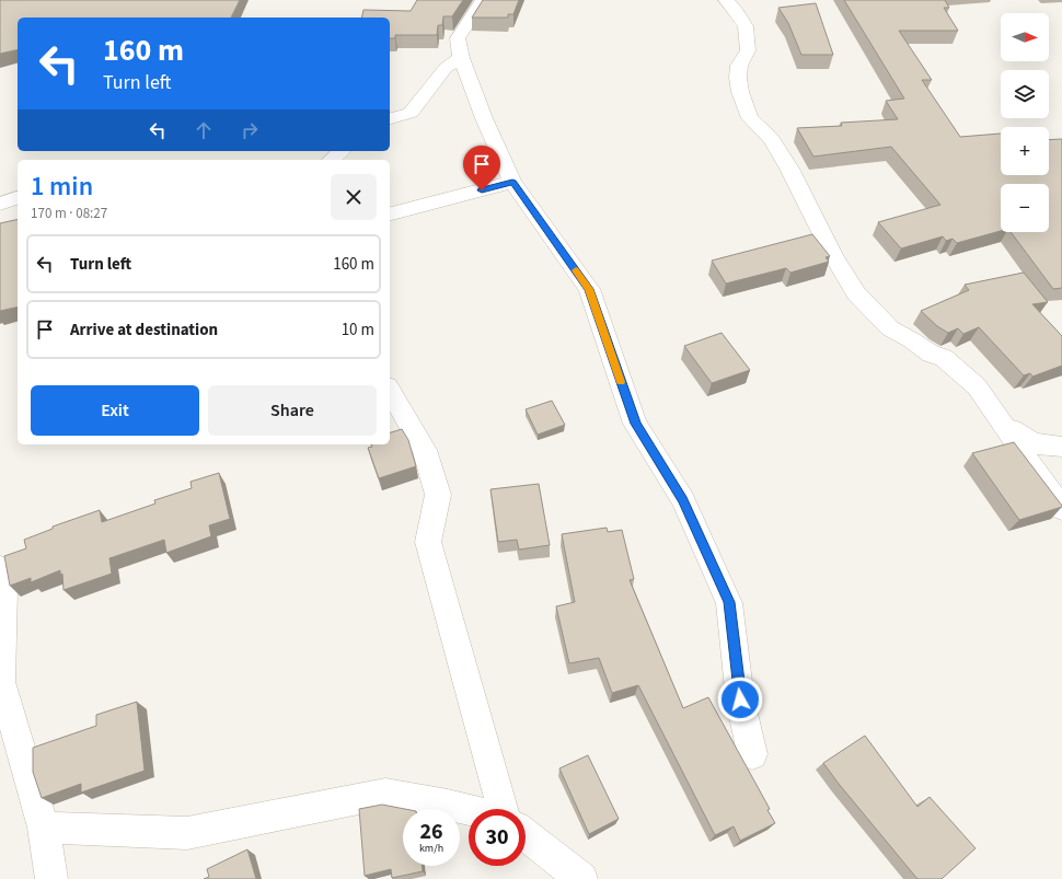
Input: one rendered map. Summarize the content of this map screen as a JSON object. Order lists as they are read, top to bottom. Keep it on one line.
{"north":"right","page":{"map_buttons":["+","−"],"turn":["160 m","Turn left"],"heading":["1 min","170 m · 08:27"],"list":[{"name":"Turn left","value":"160 m"},{"name":"Arrive at destination","value":"10 m"}],"buttons":["Exit","Share"],"speed":"26 km/h","limit":"30"}}
